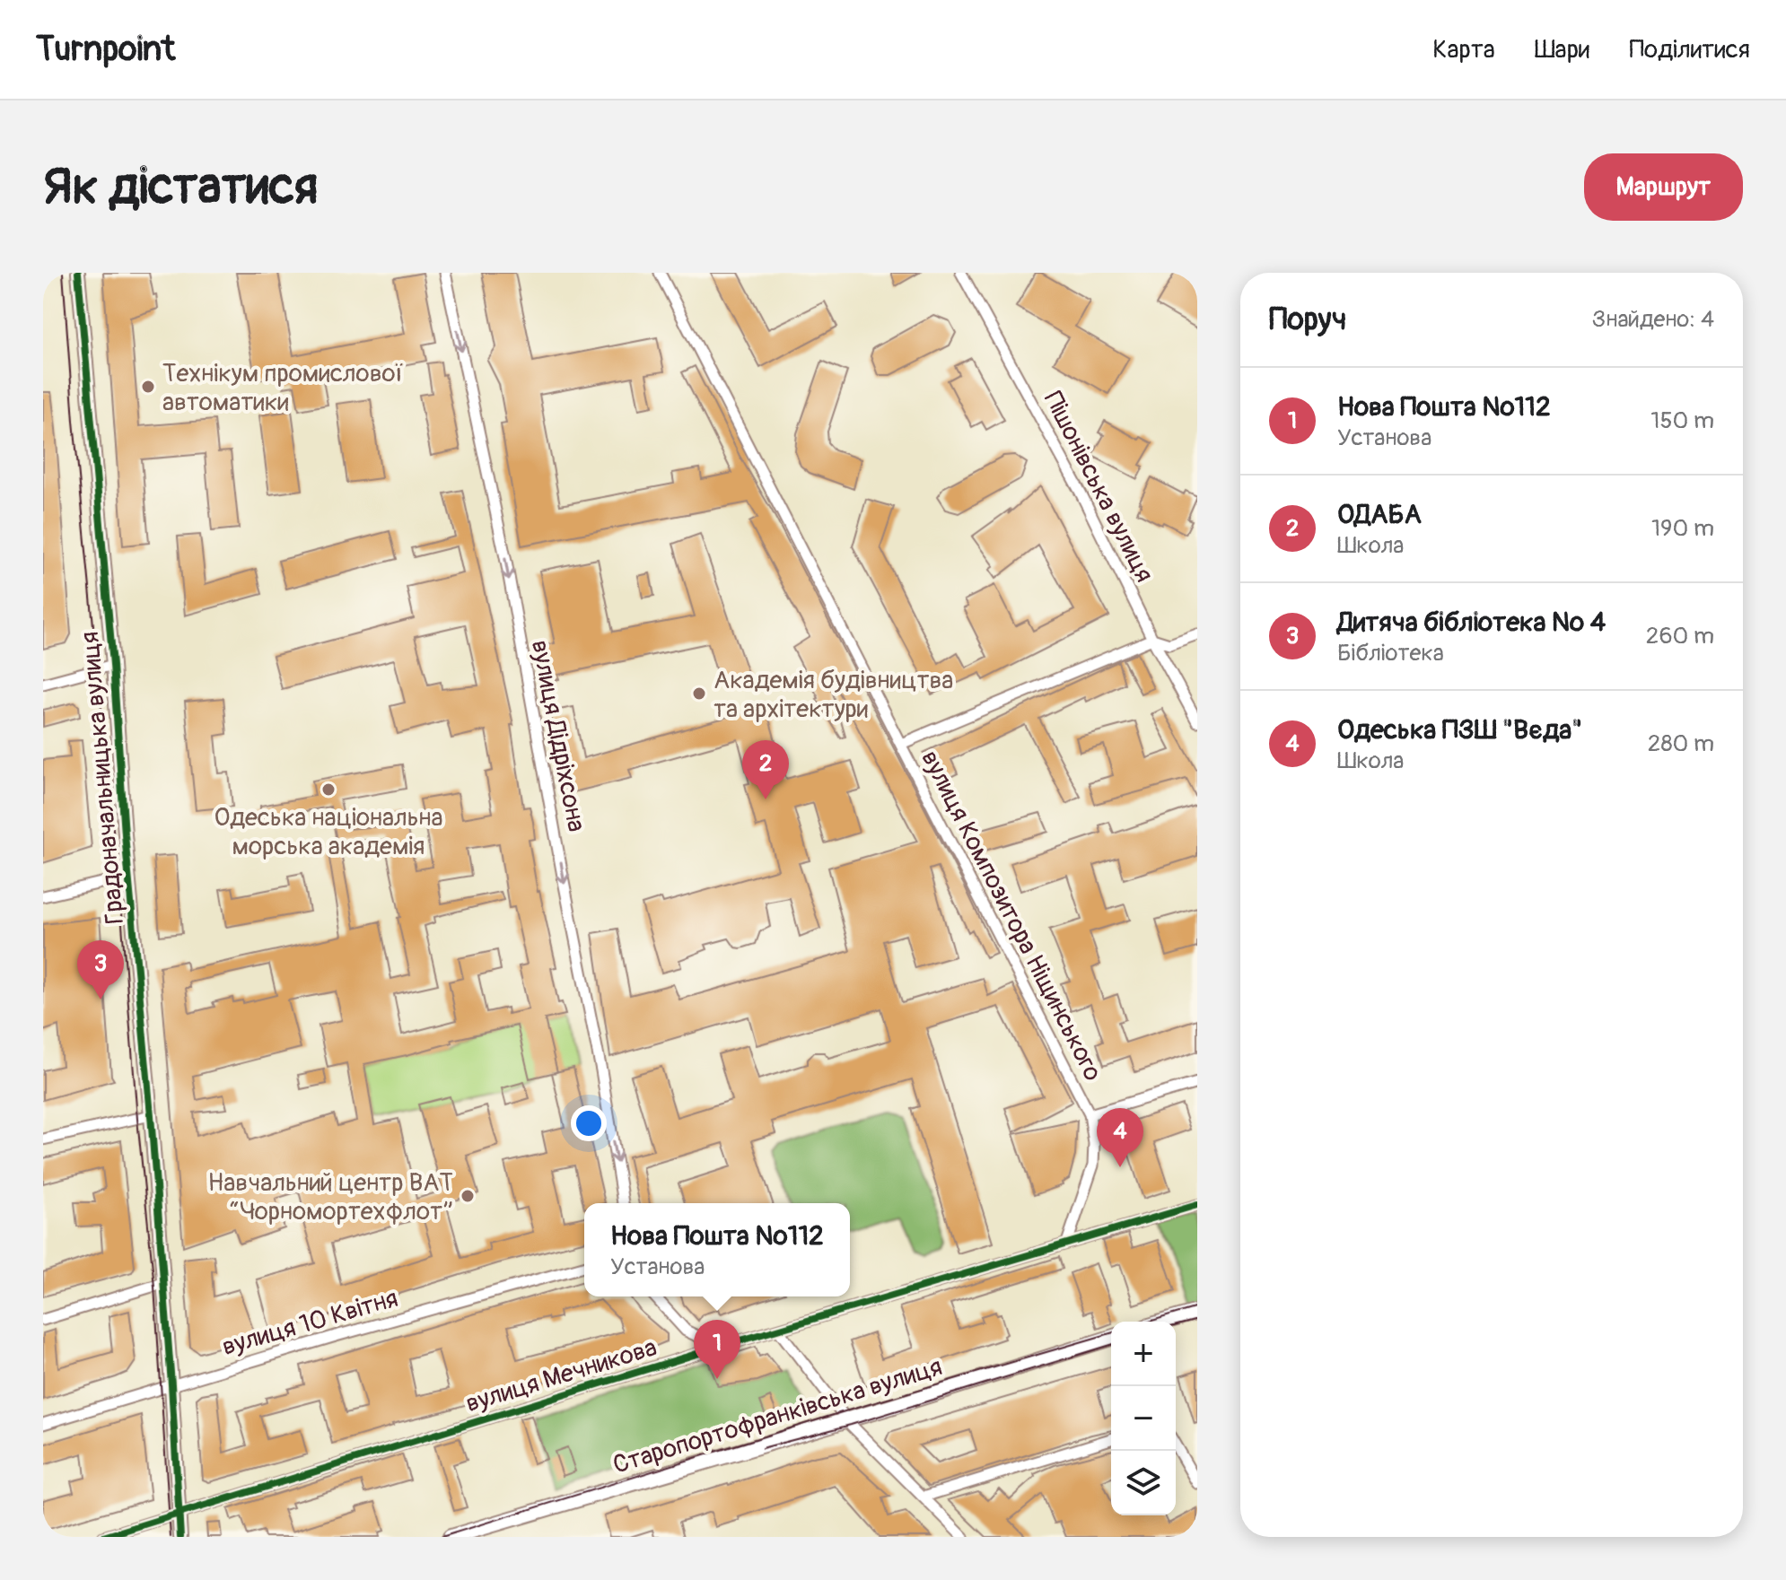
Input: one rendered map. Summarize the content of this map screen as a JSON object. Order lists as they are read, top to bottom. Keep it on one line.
{"streets":{"main road":["Старопортофранківська вулиця"],"street":["Пішонівська вулиця","вулиця Дідріхсона","Градоначальницька вулиця","вулиця Композитора Ніщинського","вулиця 10 Квітня","вулиця Мечникова"]},"crossings":[["Градоначальницька вулиця","вулиця 10 Квітня"],["Градоначальницька вулиця","вулиця Мечникова"],["вулиця Композитора Ніщинського","вулиця Мечникова"]],"one_way":["вулиця Дідріхсона"],"places":["Технікум промислової автоматики","Академія будівництва та архітектури","Одеська національна морська академія","Навчальний центр ВАТ “Чорномортехфлот”"],"page":{"header":"Turnpoint","nav":["Карта","Шари","Поділитися"],"buttons":"Маршрут","title":"Як дістатися","heading":["Поруч","Знайдено: 4"],"list":[{"mark":"1","name":"Нова Пошта №112","note":"Установа","value":"150 m"},{"mark":"2","name":"ОДАБА","note":"Школа","value":"190 m"},{"mark":"3","name":"Дитяча бібліотека № 4","note":"Бібліотека","value":"260 m"},{"mark":"4","name":"Одеська ПЗШ \"Вєда\"","note":"Школа","value":"280 m"}],"pins":["2","3","4","1"],"popup":["Нова Пошта №112","Установа"],"map_buttons":["+","−"]}}
